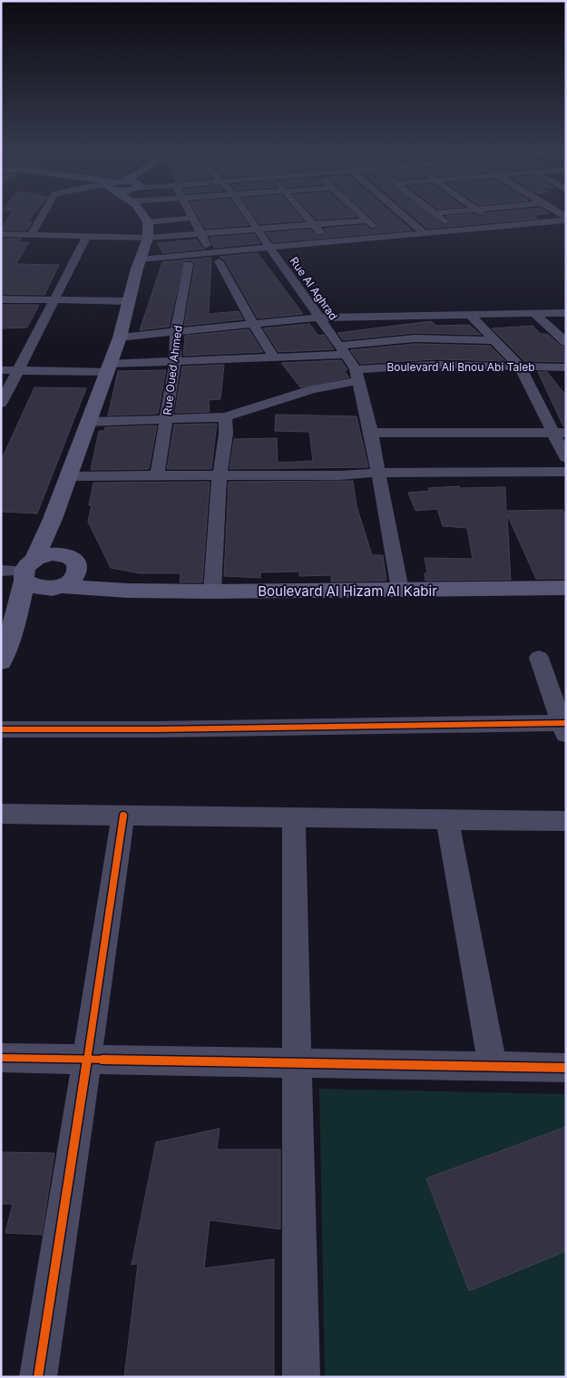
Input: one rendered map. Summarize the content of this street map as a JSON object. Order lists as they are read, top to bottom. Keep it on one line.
{"streets":{"street":["Rue Al Aghrad","Boulevard Ali Bnou Abi Taleb","Rue Oued Ahmed","Boulevard Al Hizam Al Kabir"]},"crossings":[["Rue Al Aghrad","Boulevard Ali Bnou Abi Taleb"],["Rue Al Aghrad","Boulevard Al Hizam Al Kabir"],["Boulevard Ali Bnou Abi Taleb","Rue Oued Ahmed"]]}
